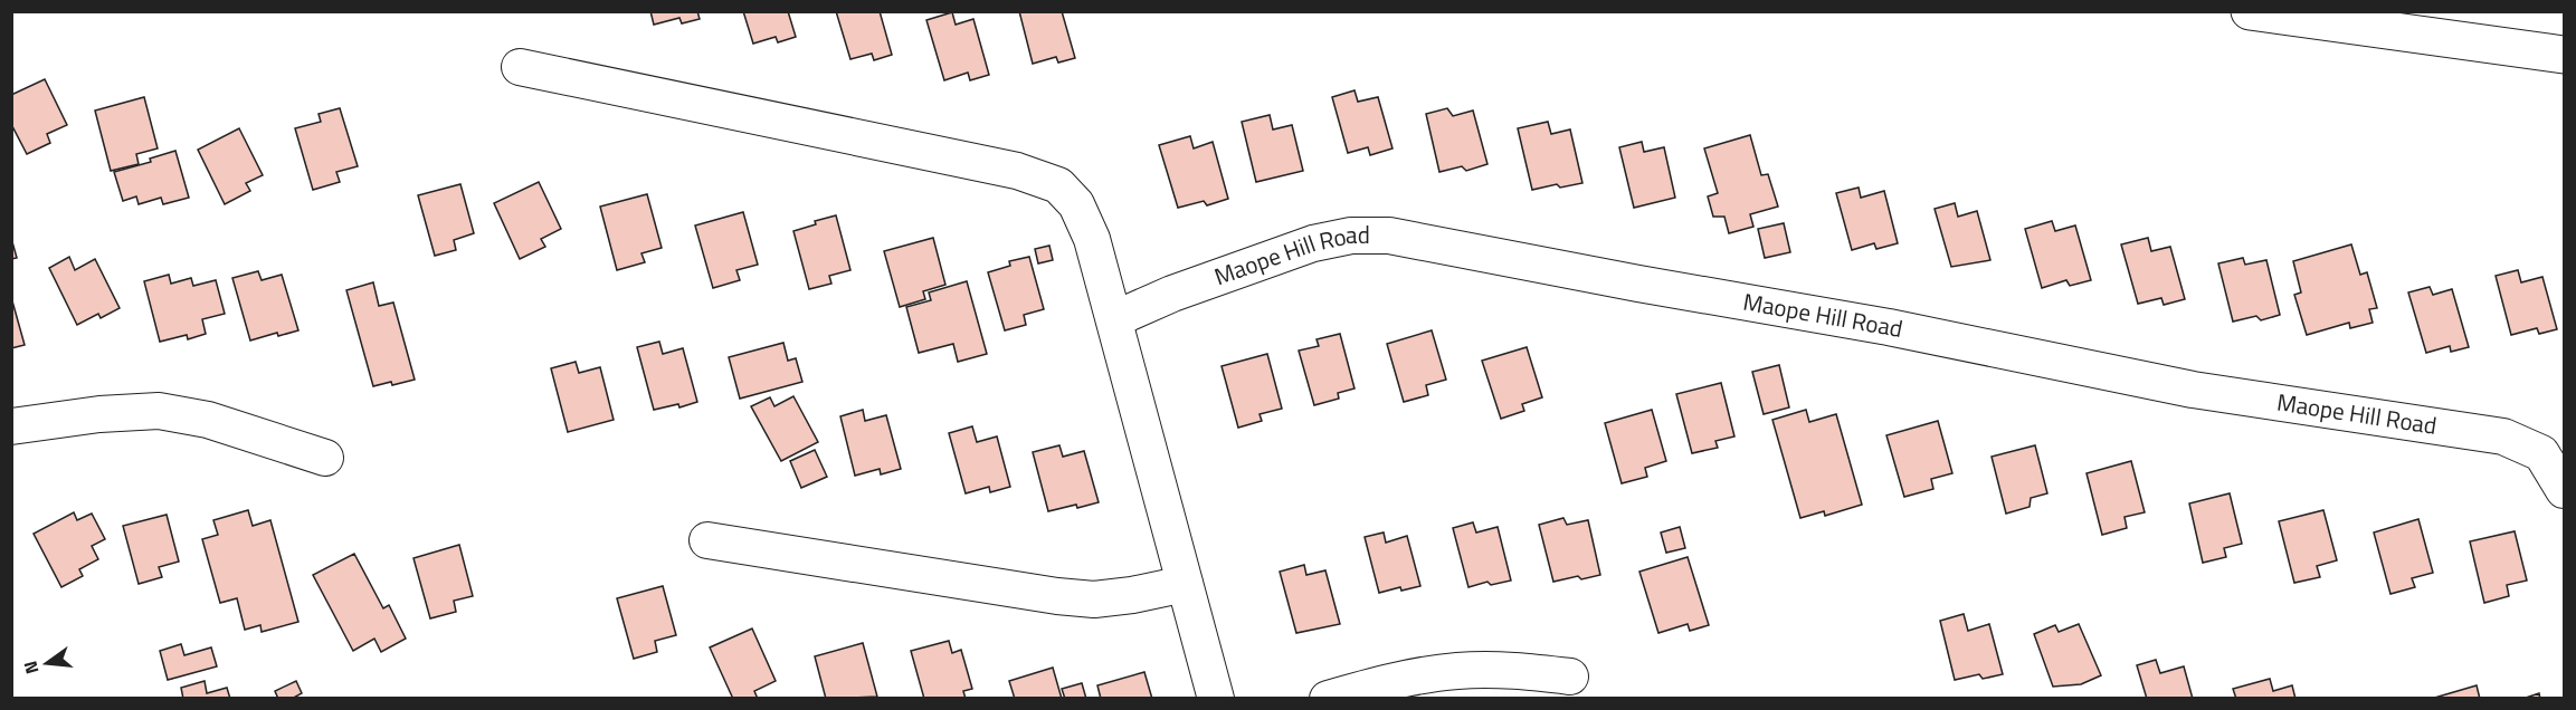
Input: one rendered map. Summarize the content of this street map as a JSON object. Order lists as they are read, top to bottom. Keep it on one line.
{"streets":{"street":["Maope Hill Road"]},"north":"left"}
